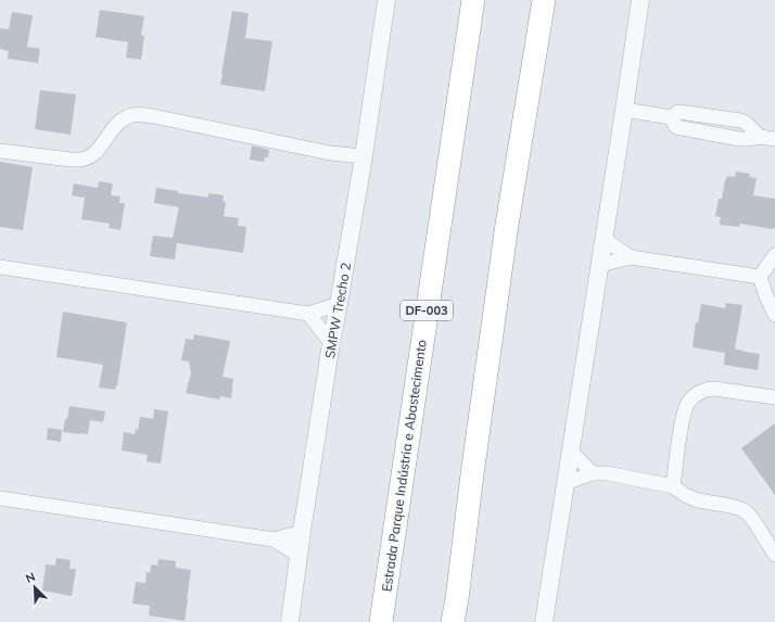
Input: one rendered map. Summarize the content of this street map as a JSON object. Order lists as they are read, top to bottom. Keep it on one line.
{"streets":{"highway":["DF-003","Estrada Parque Indústria e Abastecimento"],"street":["SMPW Trecho 2"]},"north":"top left"}
